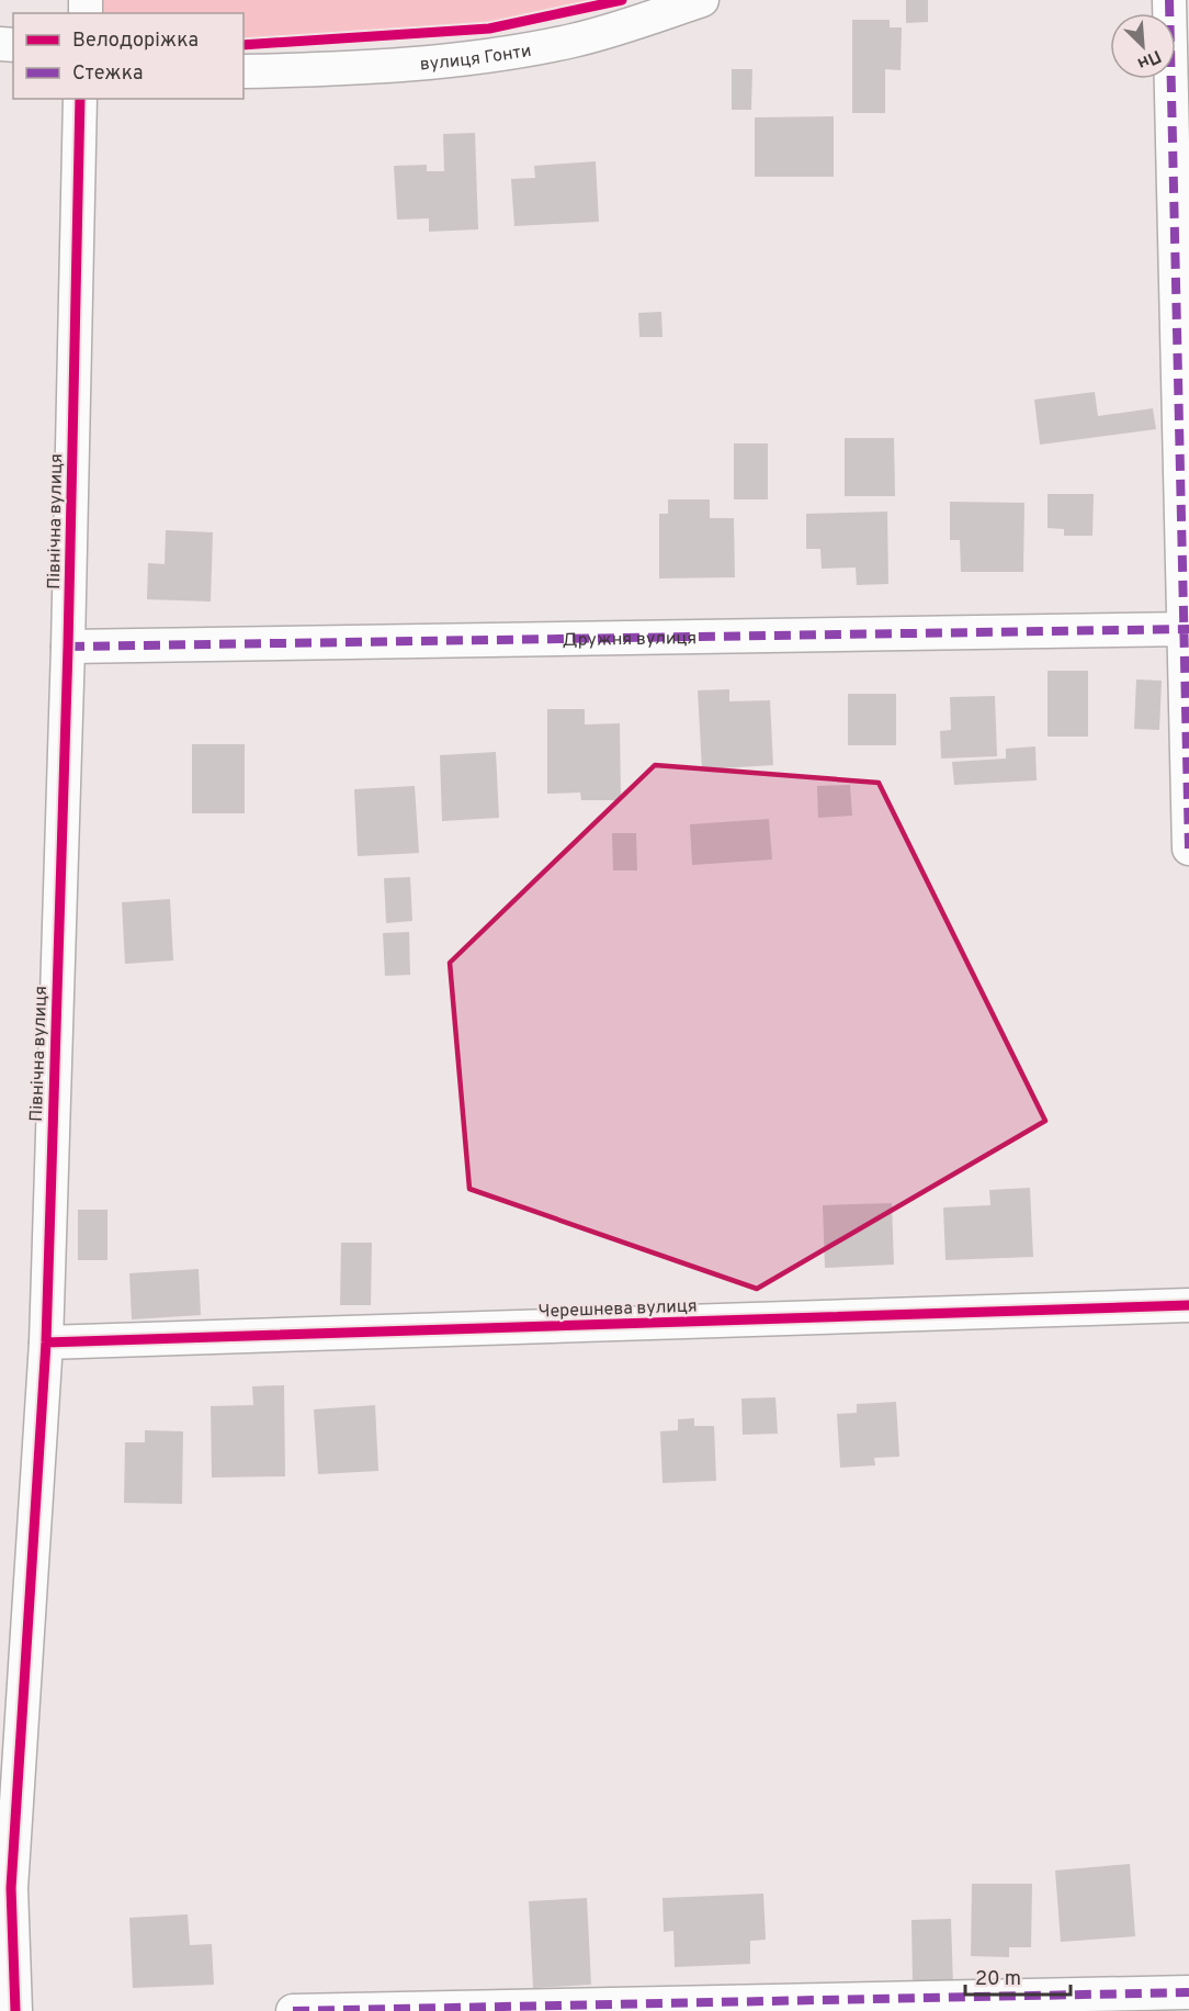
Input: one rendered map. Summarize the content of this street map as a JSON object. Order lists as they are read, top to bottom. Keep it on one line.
{"streets":{"street":["вулиця Гонти","Північна вулиця","Дружня вулиця","Черешнева вулиця"]},"crossings":[["Північна вулиця","Дружня вулиця"],["Північна вулиця","Черешнева вулиця"]],"legend":["Велодоріжка","Стежка"],"scale_bar":"20 m","north":"bottom right"}
